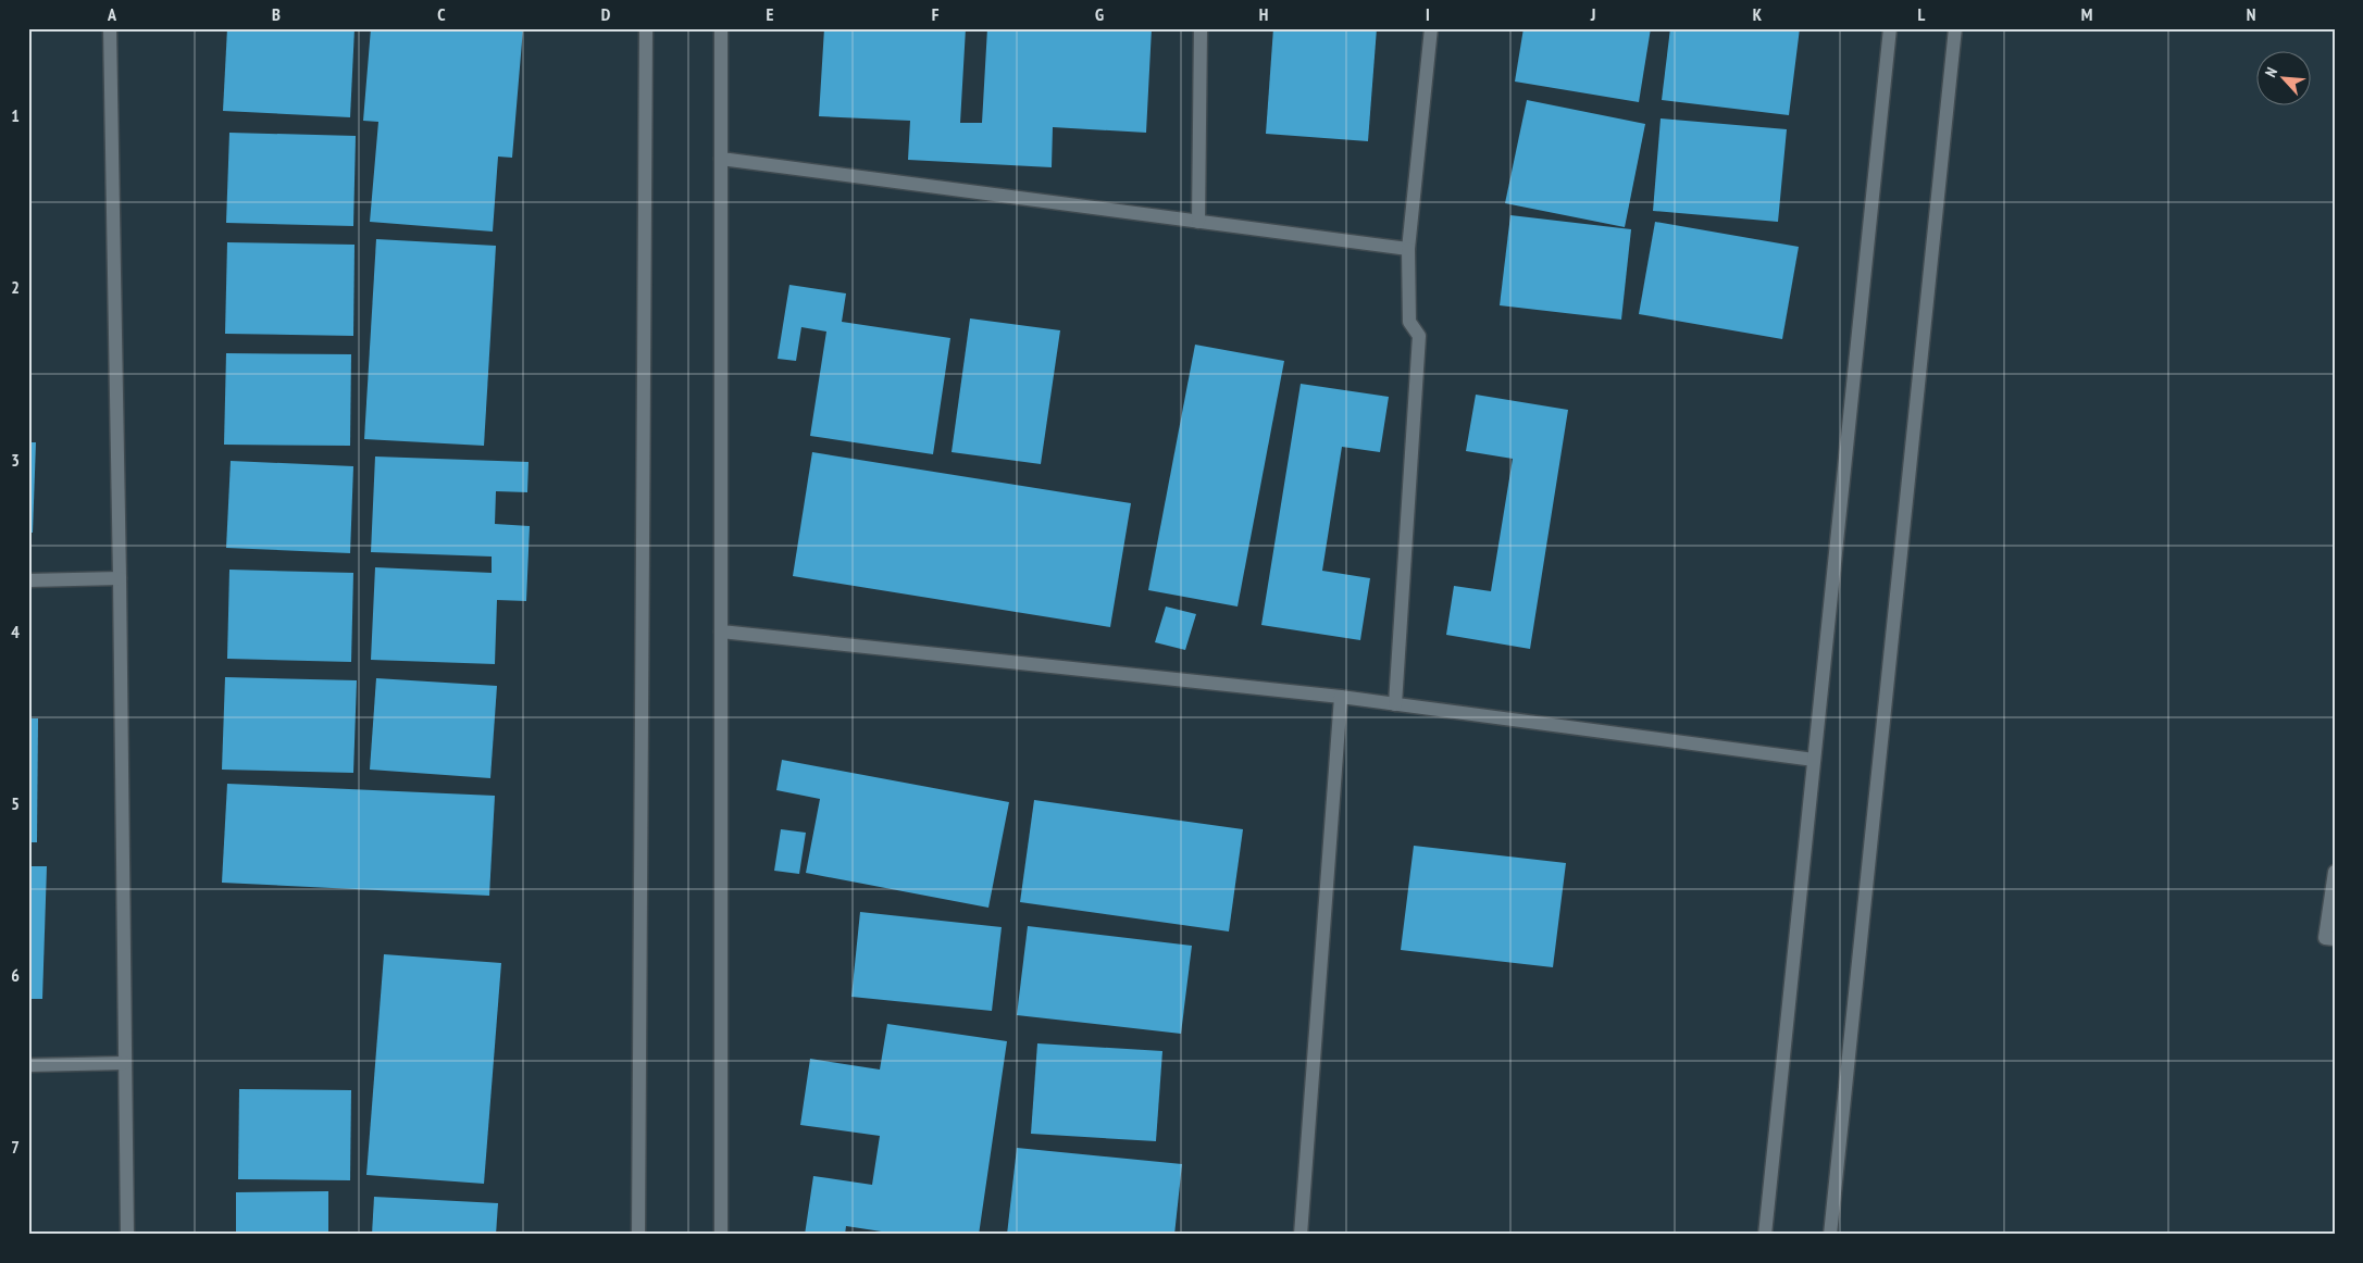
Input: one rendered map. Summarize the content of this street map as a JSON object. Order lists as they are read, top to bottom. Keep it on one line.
{"north":"top left","grid":{"columns":["A","B","C","D","E","F","G","H","I","J","K","L","M","N"],"rows":["1","2","3","4","5","6","7"]}}
